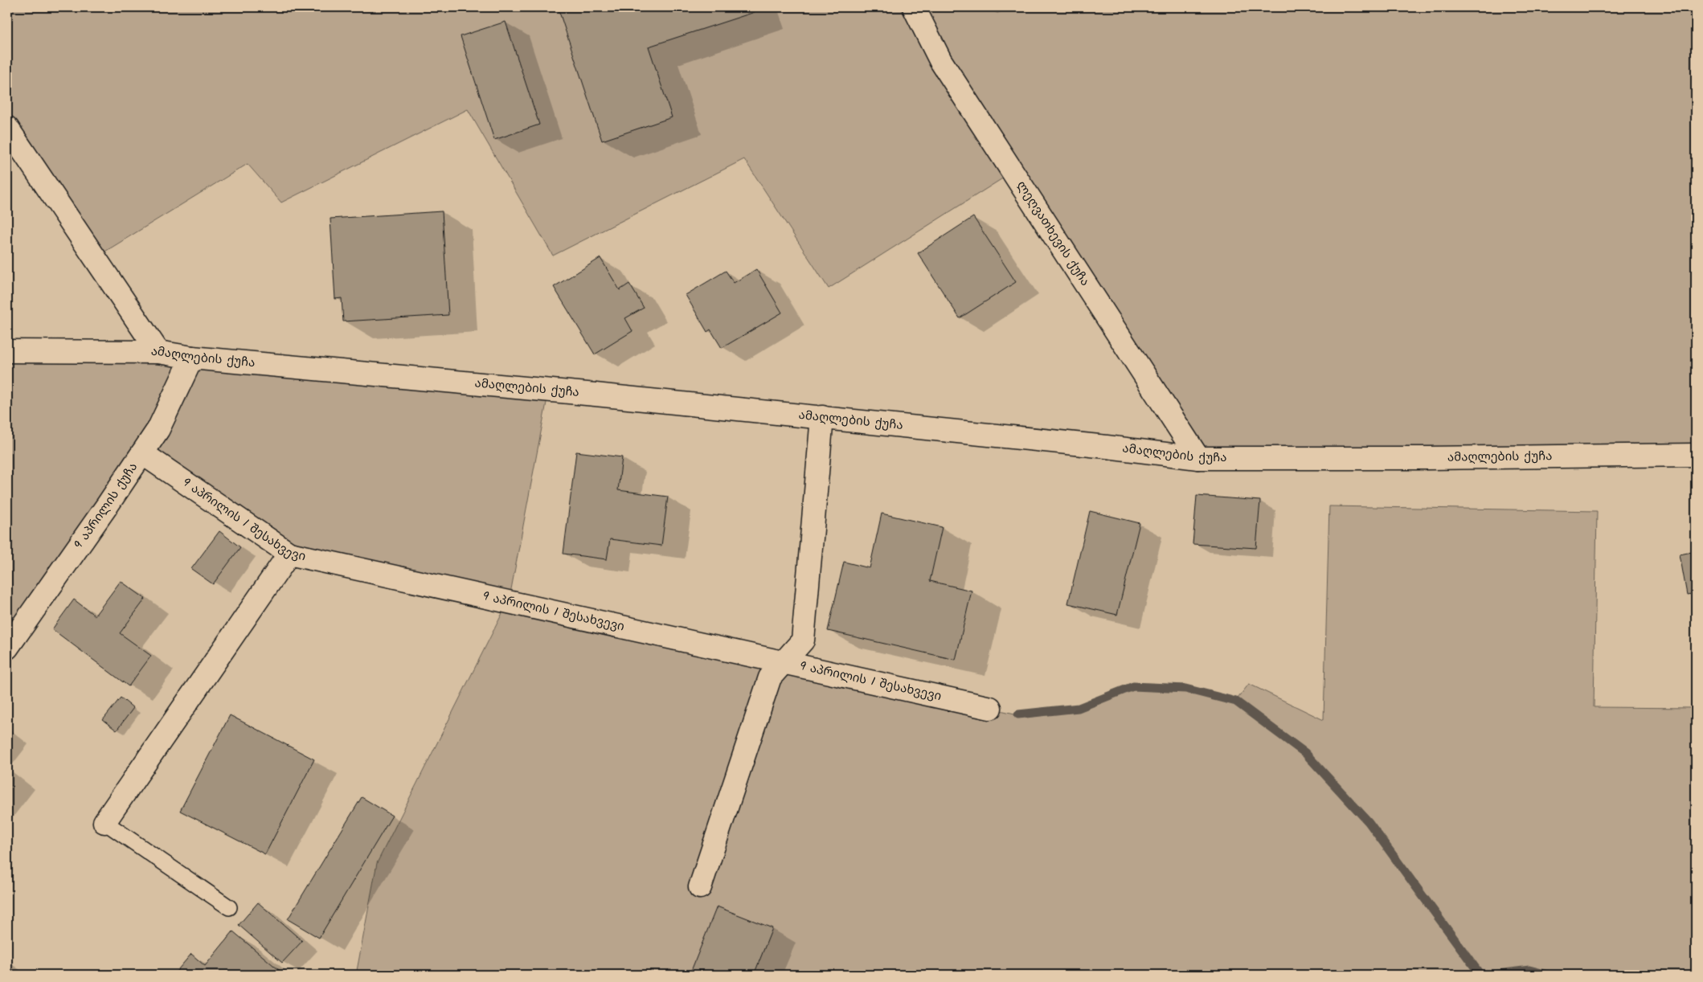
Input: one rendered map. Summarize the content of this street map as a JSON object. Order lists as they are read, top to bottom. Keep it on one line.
{"streets":{"street":["ლეღვათხევის ქუჩა","ამაღლების ქუჩა","9 აპრილის ქუჩა","9 აპრილის I შესახვევი"]},"crossings":[["ლეღვათხევის ქუჩა","ამაღლების ქუჩა"],["ამაღლების ქუჩა","9 აპრილის ქუჩა"],["9 აპრილის ქუჩა","9 აპრილის I შესახვევი"]]}
